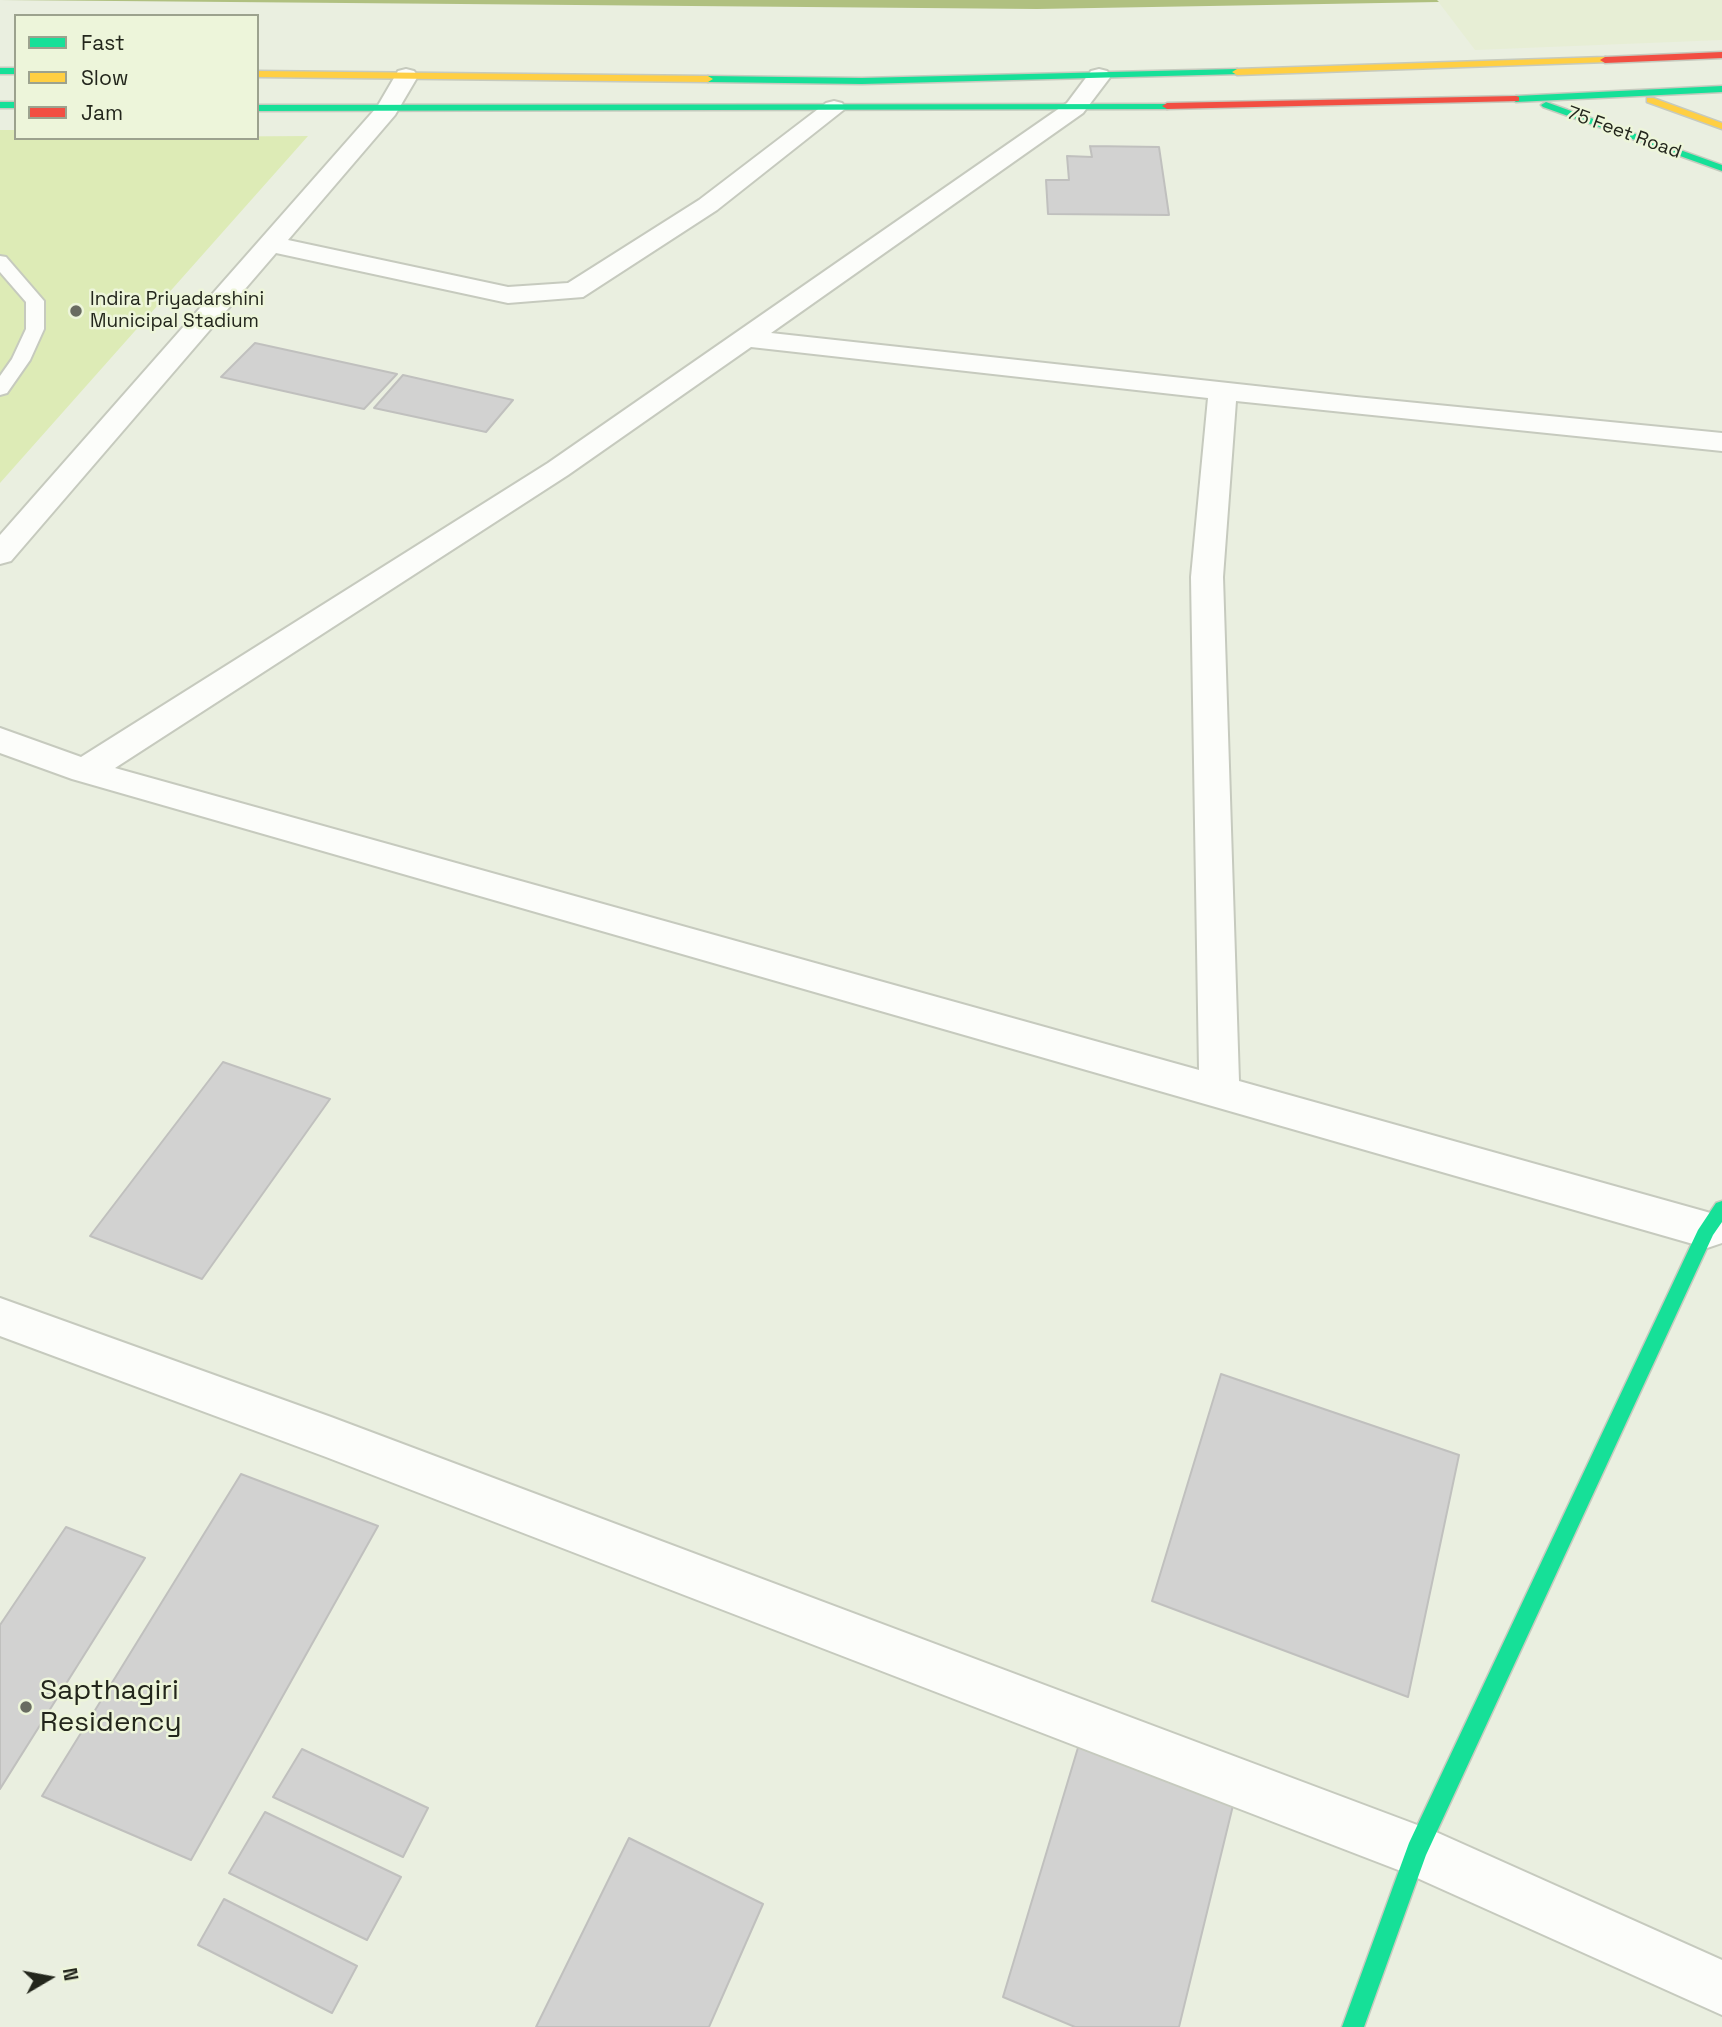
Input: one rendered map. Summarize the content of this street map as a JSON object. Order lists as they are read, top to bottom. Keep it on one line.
{"streets":{"street":["75 Feet Road"]},"places":["Indira Priyadarshini Municipal Stadium","Sapthagiri Residency"],"legend":["Fast","Slow","Jam"],"north":"right"}
